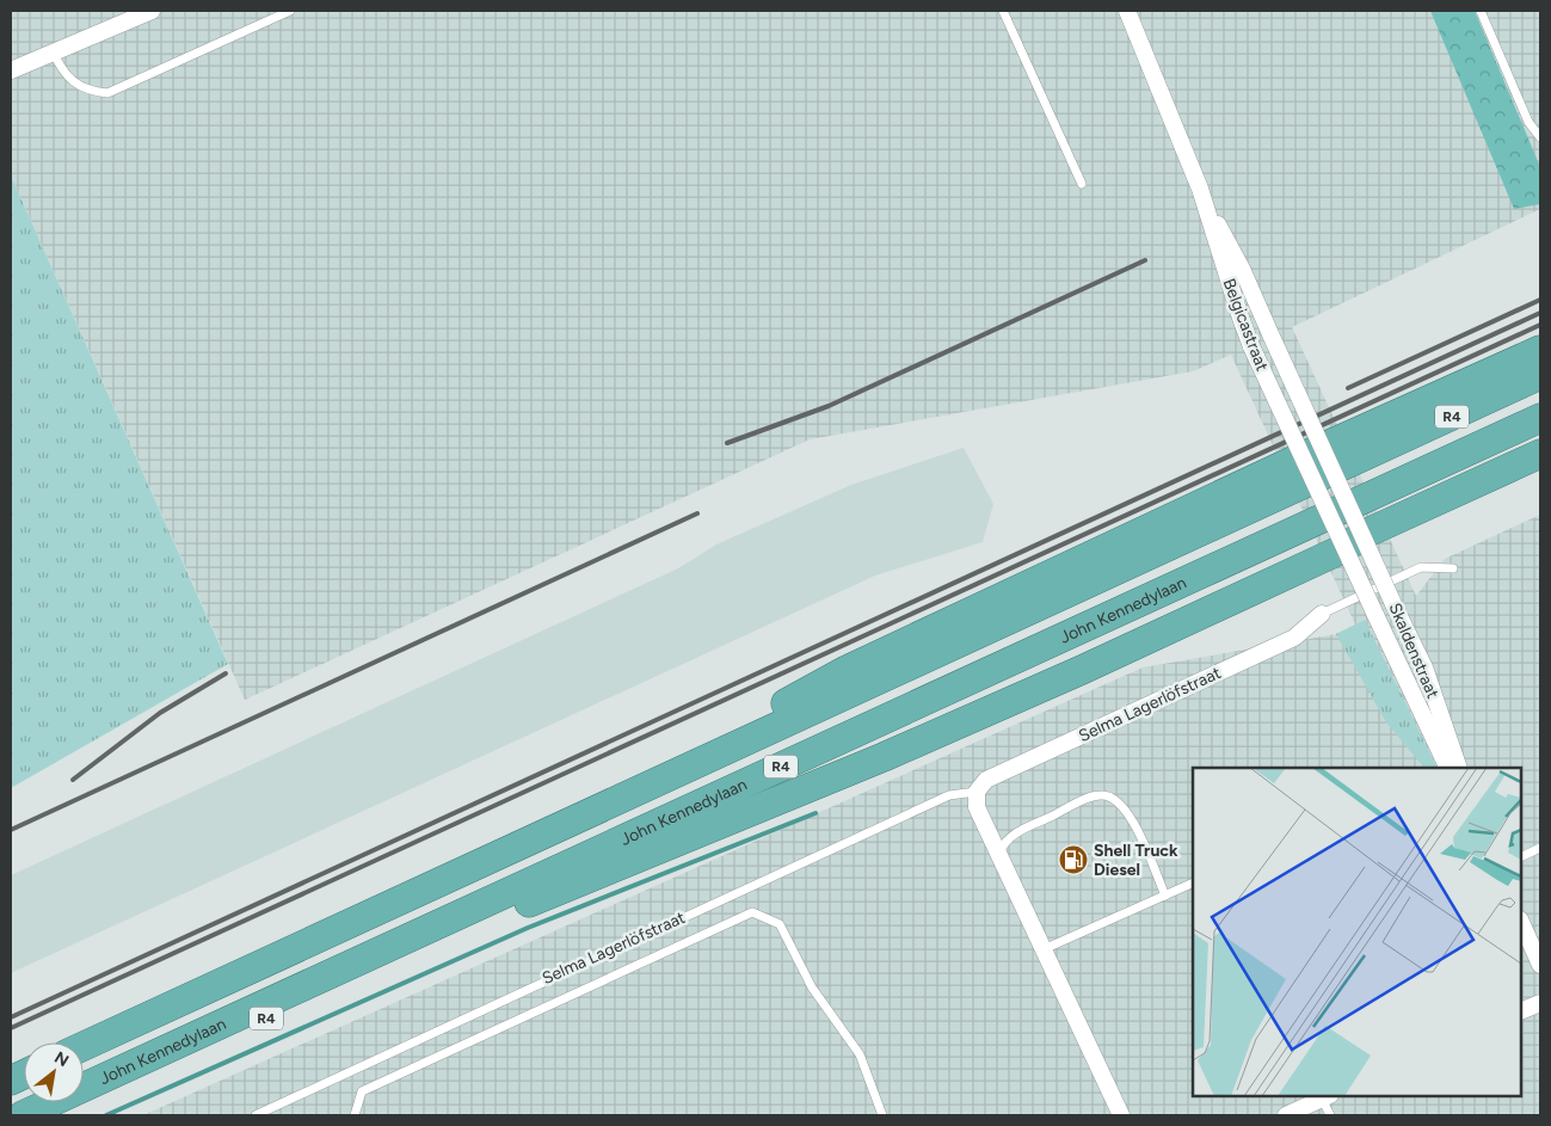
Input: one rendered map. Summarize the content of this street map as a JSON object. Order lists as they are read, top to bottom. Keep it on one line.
{"streets":{"highway":["R4","John Kennedylaan"],"street":["Belgicastraat","Skaldenstraat","Selma Lagerlöfstraat"]},"crossings":[["Belgicastraat","R4"]],"places":{"fuel station":["Shell Truck Diesel"]},"north":"top right"}
